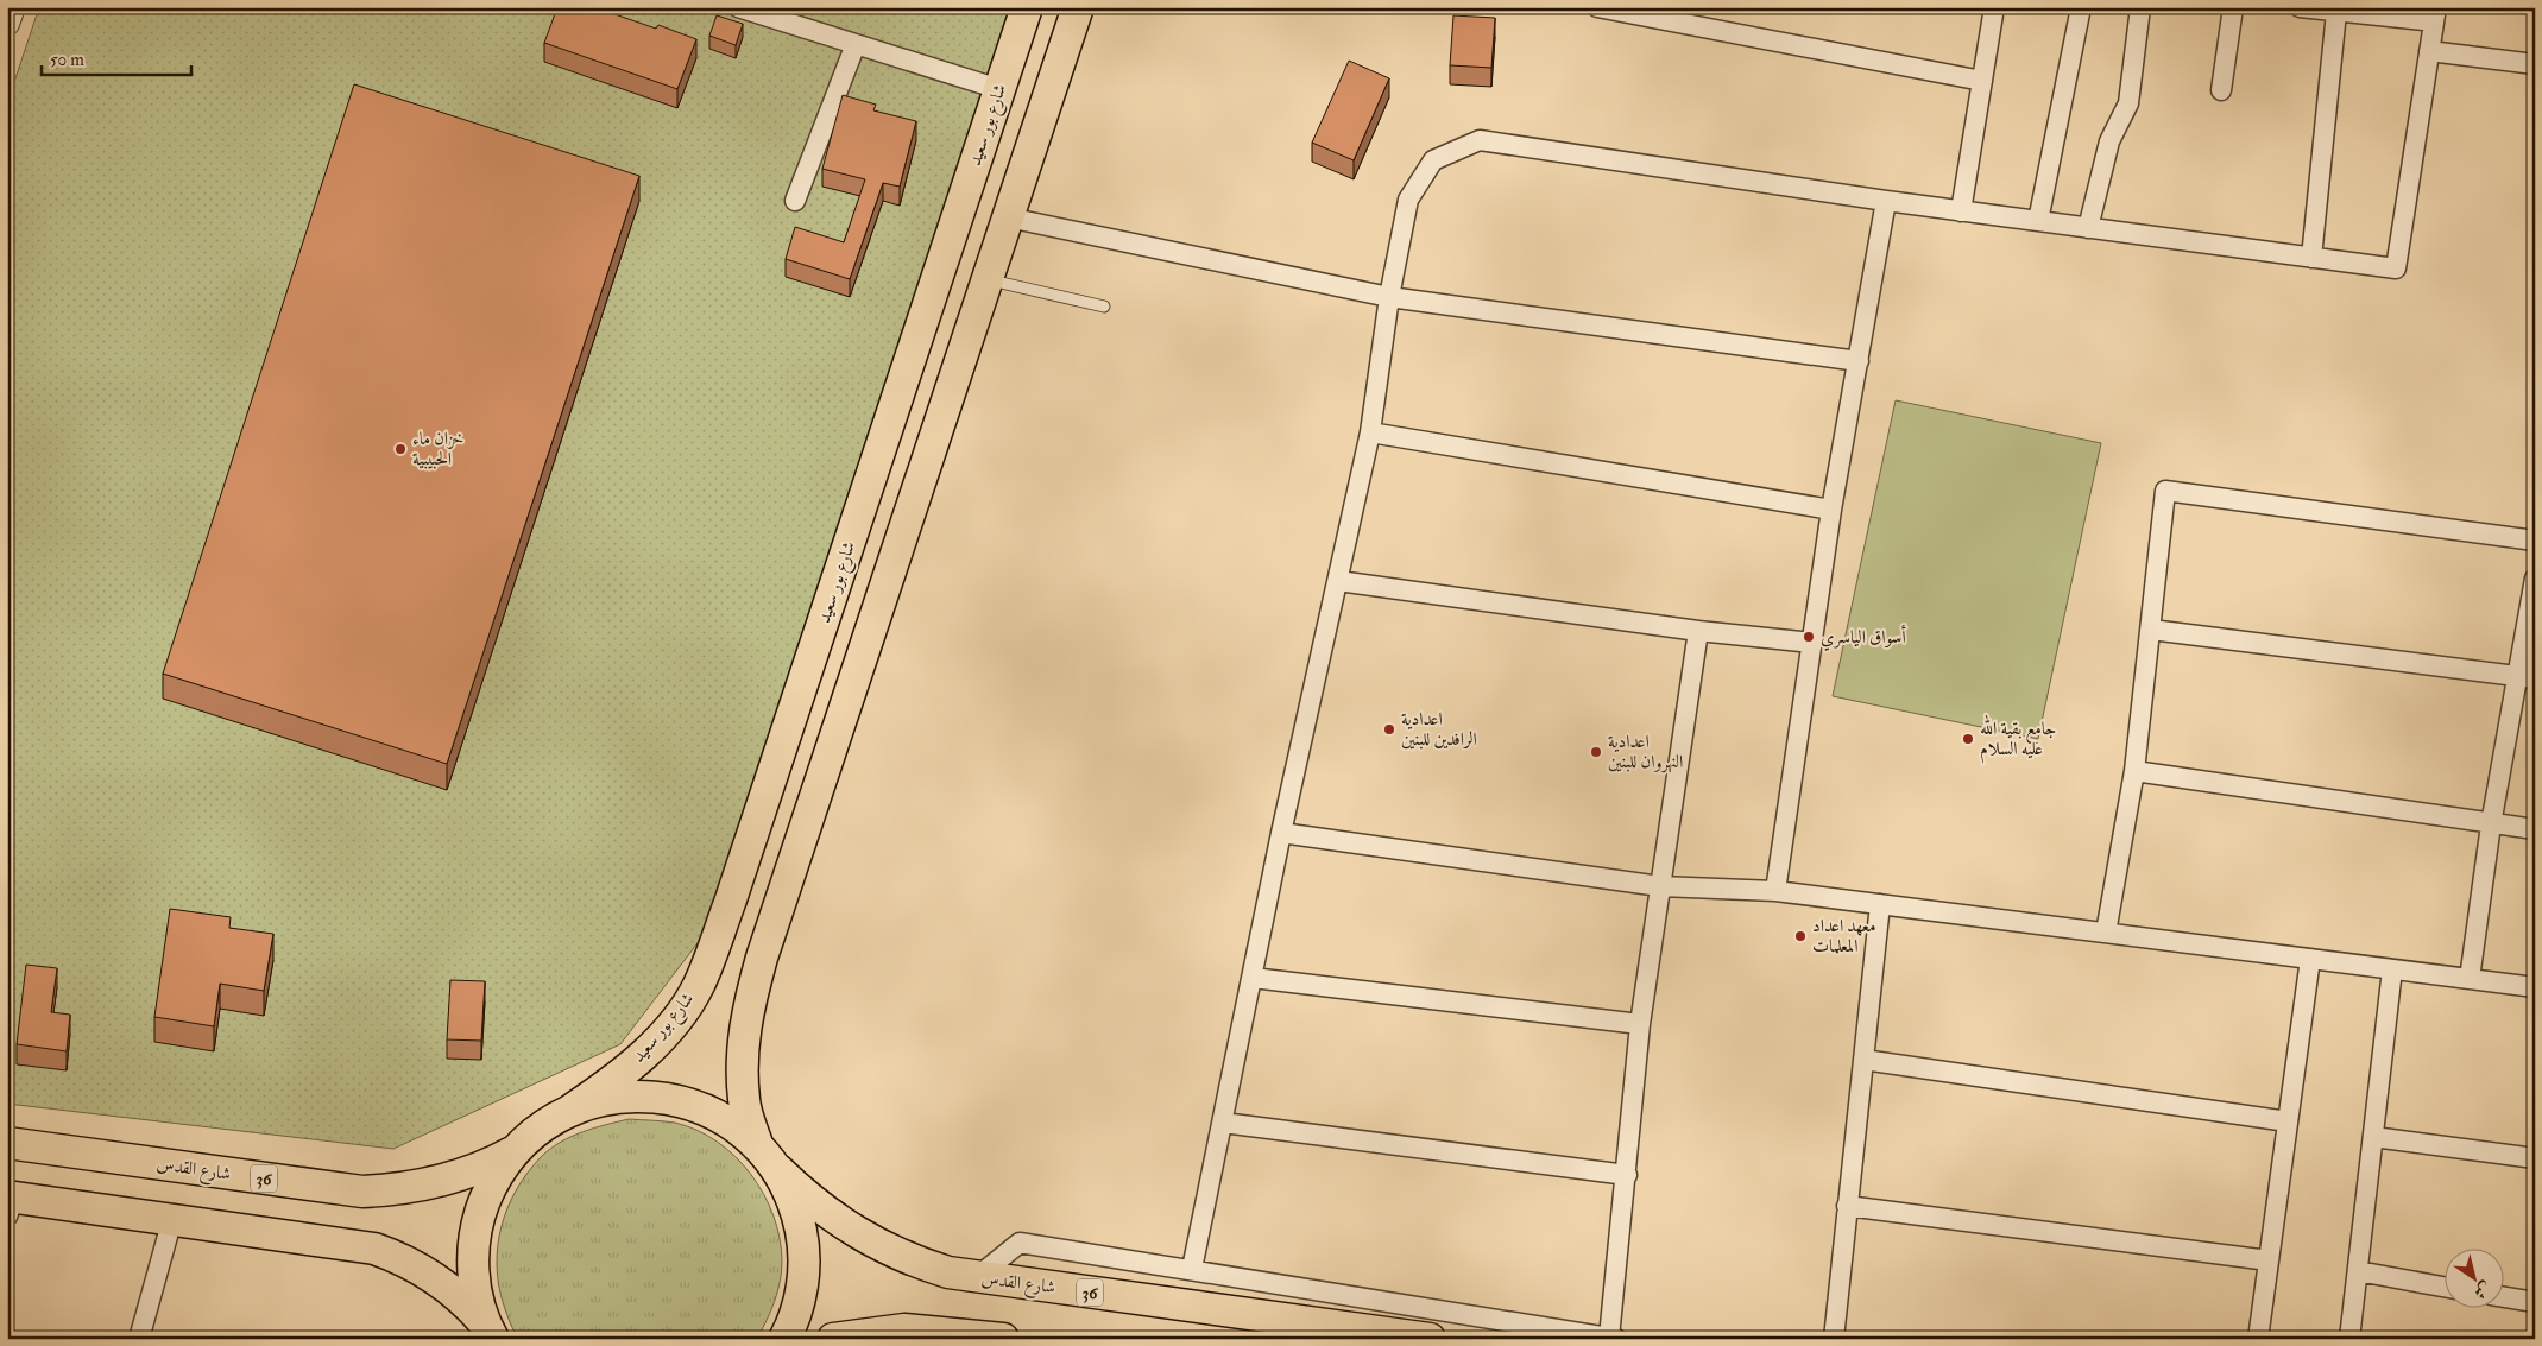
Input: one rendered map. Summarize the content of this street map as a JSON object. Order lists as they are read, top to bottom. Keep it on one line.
{"streets":{"main road":["شارع بور سعيد","شارع القدس","36"]},"places":["خزان ماء الحبيبية","أسواق الياسري","اعدادية الرافدين للبنين","جامع بقية الله عليه السلام","اعدادية النهروان للبنين","معهد اعداد المعلمات"],"scale_bar":"50 m","north":"bottom right"}
